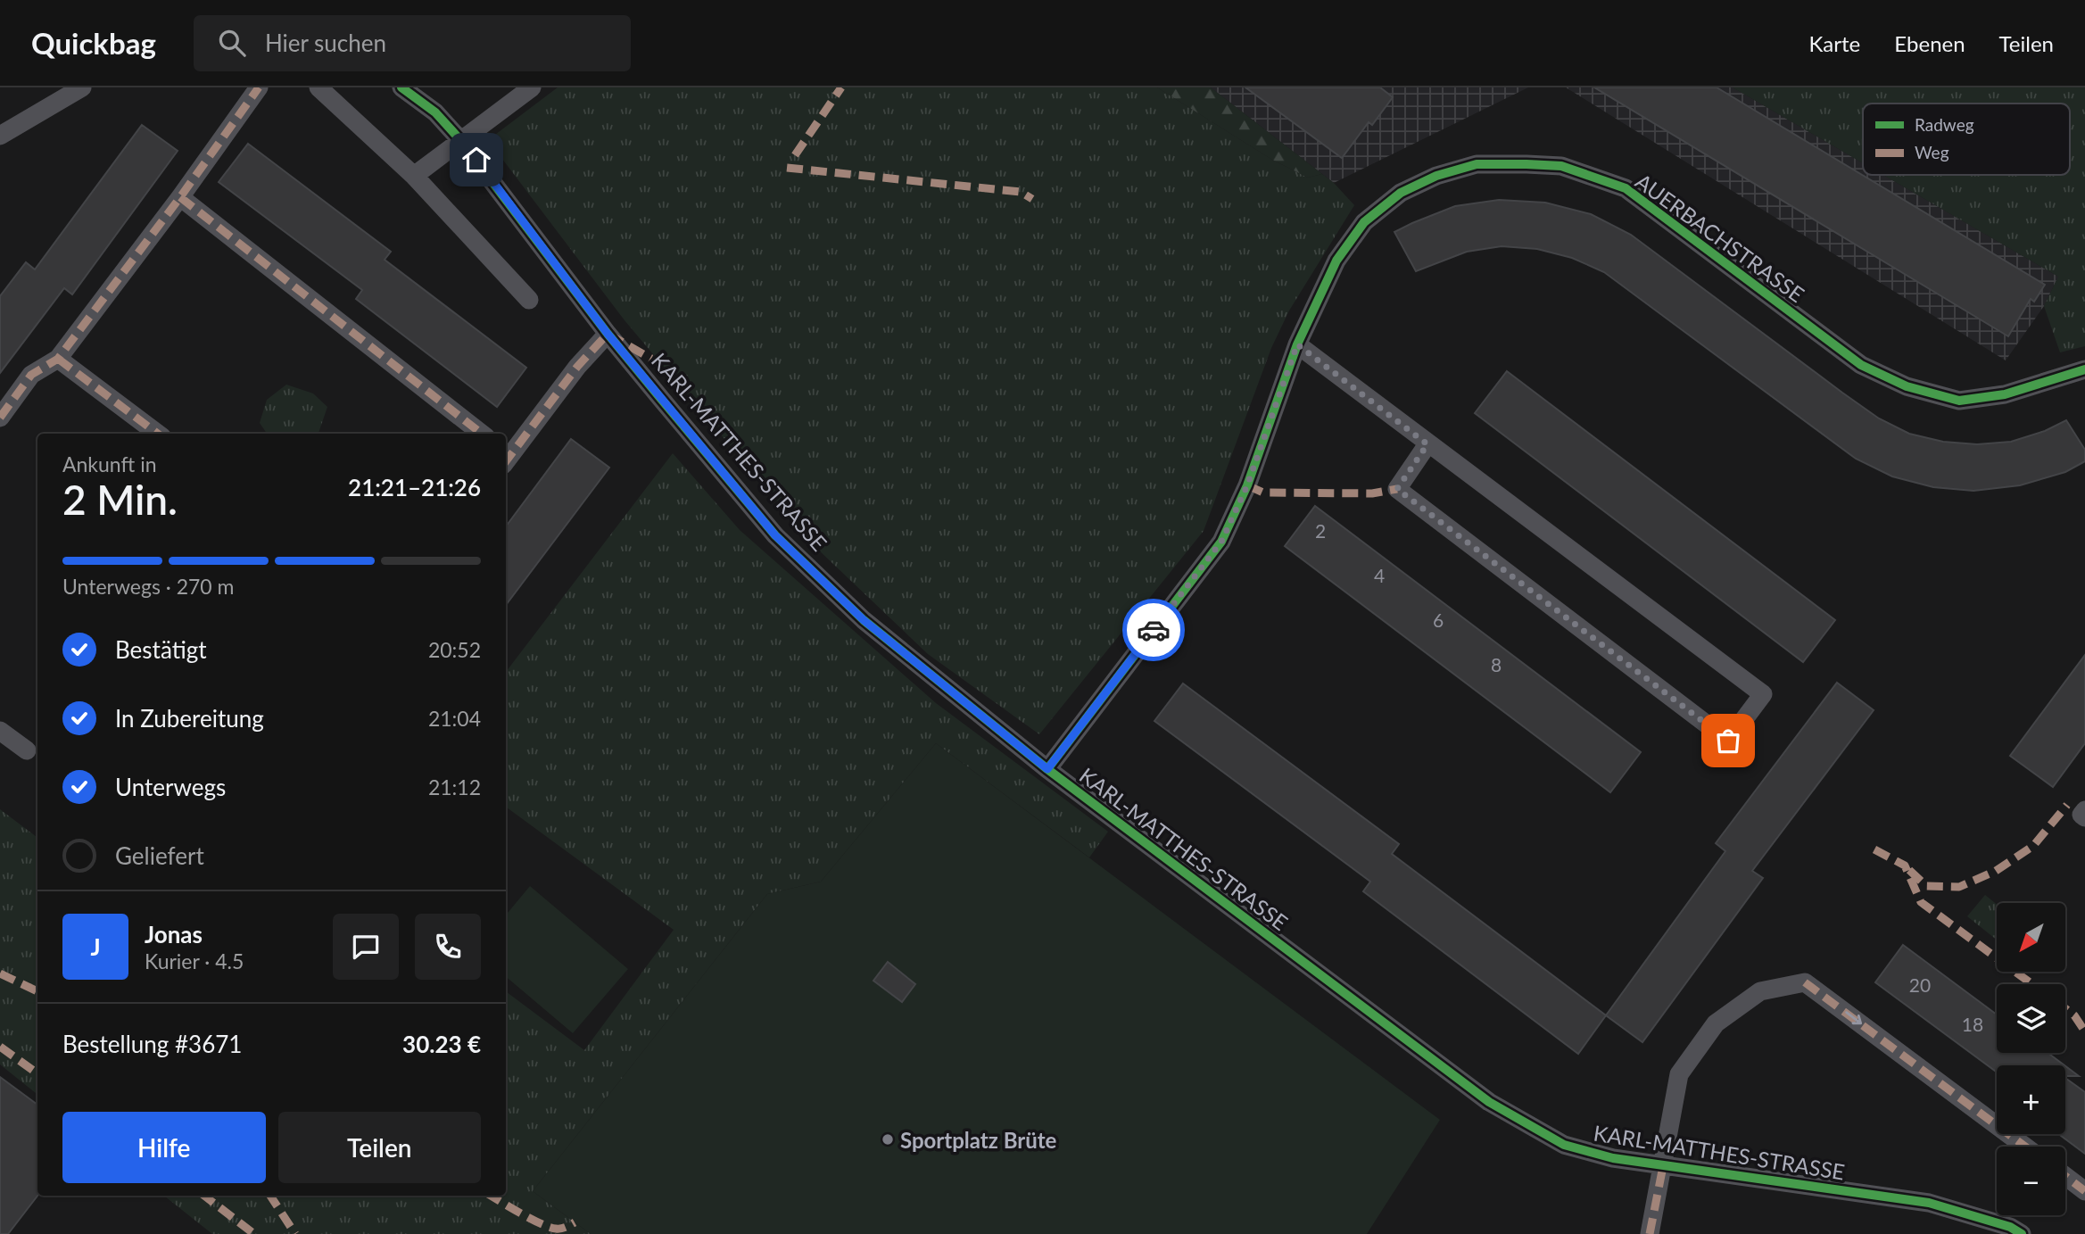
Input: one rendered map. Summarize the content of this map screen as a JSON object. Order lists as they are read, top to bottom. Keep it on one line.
{"streets":{"street":["AUERBACHSTRASSE","KARL-MATTHES-STRASSE"]},"crossings":[["AUERBACHSTRASSE","KARL-MATTHES-STRASSE"]],"places":["Sportplatz Brüte"],"house_numbers":["2","4","6","8","20","18"],"legend":["Radweg","Weg"],"north":"bottom left","page":{"header":"Quickbag","search":"Hier suchen","nav":["Karte","Ebenen","Teilen"],"heading":["2 Min.","Ankunft in","21:21–21:26"],"panel":["Jonas","Kurier · 4.5","Bestellung #3671","30.23 €"],"bar":"Unterwegs · 270 m","list":[["Bestätigt","20:52"],["In Zubereitung","21:04"],["Unterwegs","21:12"],"Geliefert"],"map_buttons":["+","−"],"round":"J","buttons":["Hilfe","Teilen"]}}
